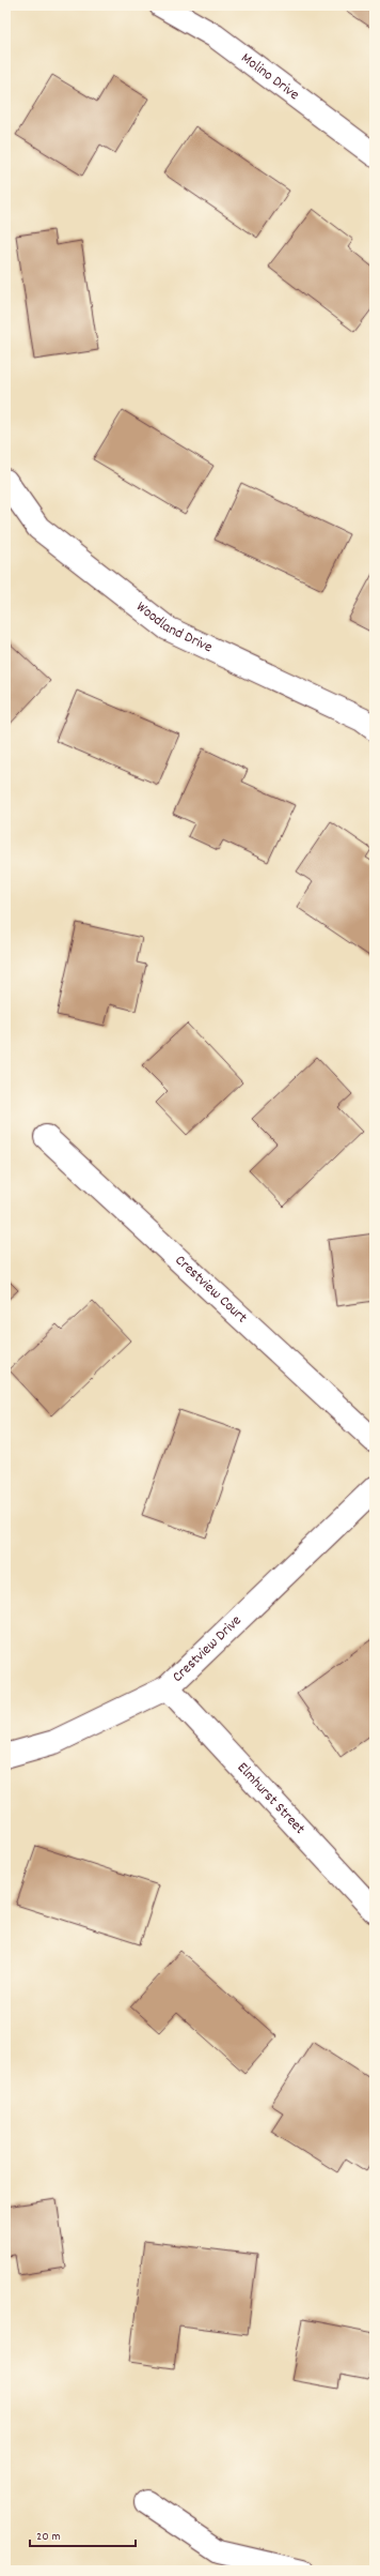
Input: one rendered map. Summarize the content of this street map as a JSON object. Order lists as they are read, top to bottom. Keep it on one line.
{"streets":{"street":["Molino Drive","Woodland Drive","Crestview Court","Crestview Drive","Elmhurst Street"]},"crossings":[["Crestview Drive","Elmhurst Street"]],"scale_bar":"20 m"}
